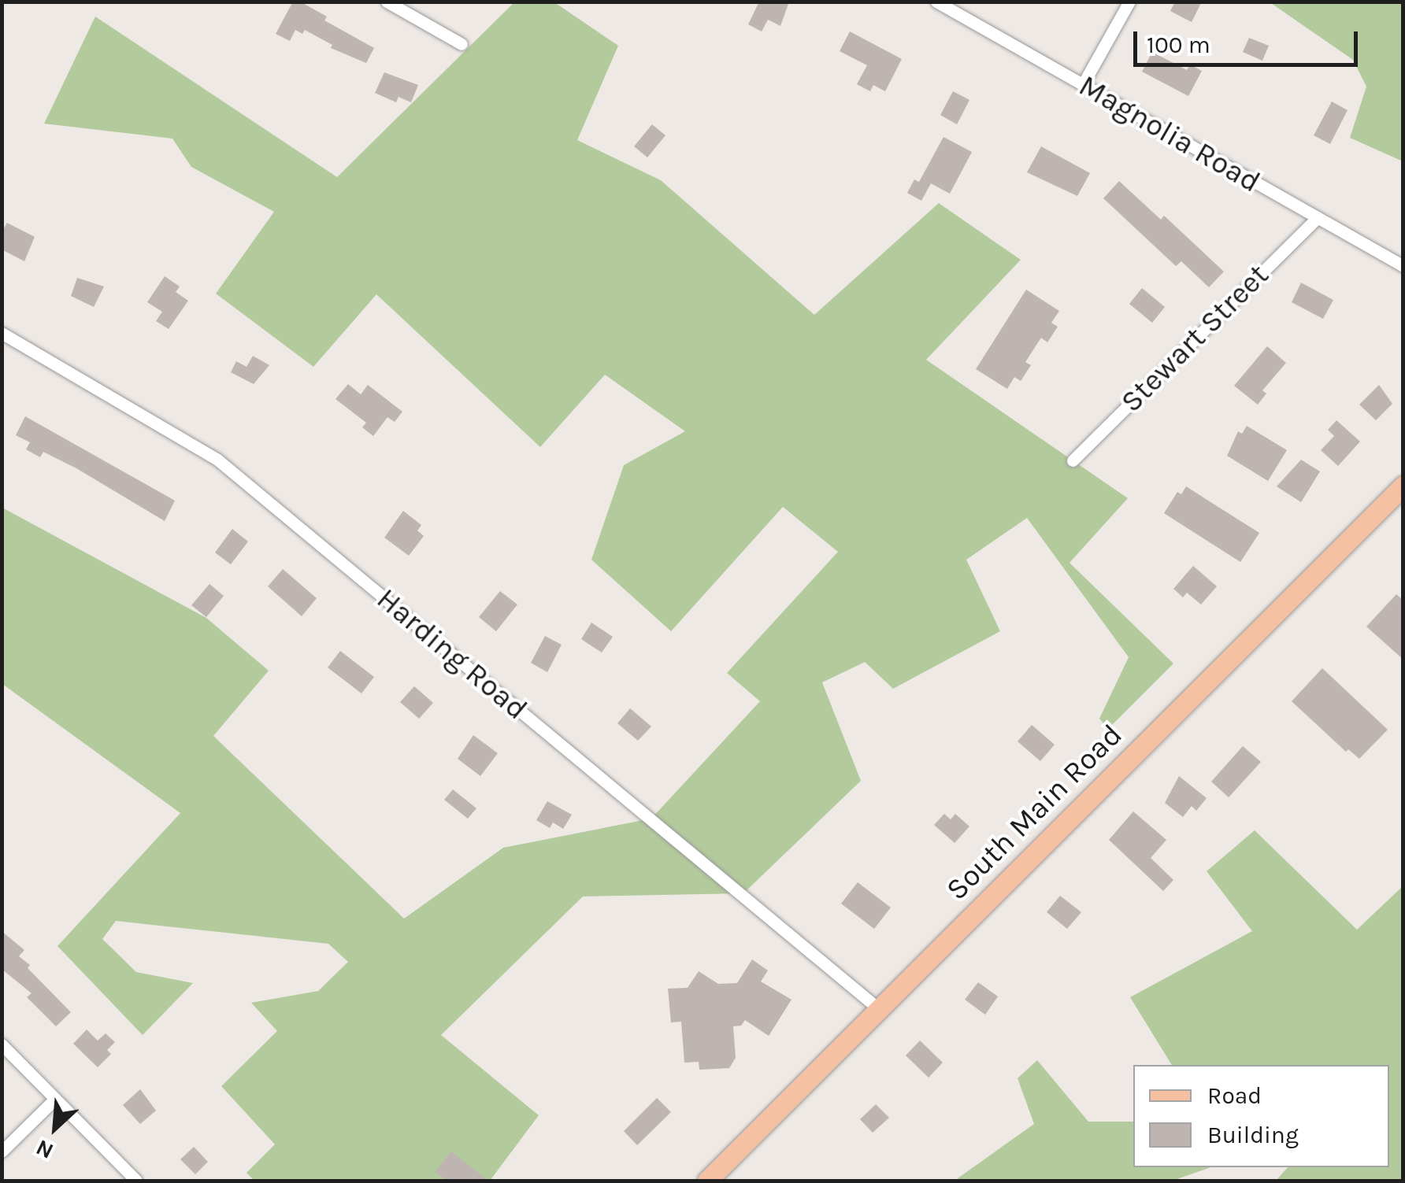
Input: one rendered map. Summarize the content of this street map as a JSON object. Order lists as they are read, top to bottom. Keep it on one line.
{"streets":{"main road":["South Main Road"],"street":["Magnolia Road","Stewart Street","Harding Road"]},"crossings":[["Magnolia Road","Stewart Street"],["Harding Road","South Main Road"]],"legend":["Road","Building"],"scale_bar":"100 m","north":"bottom left"}
